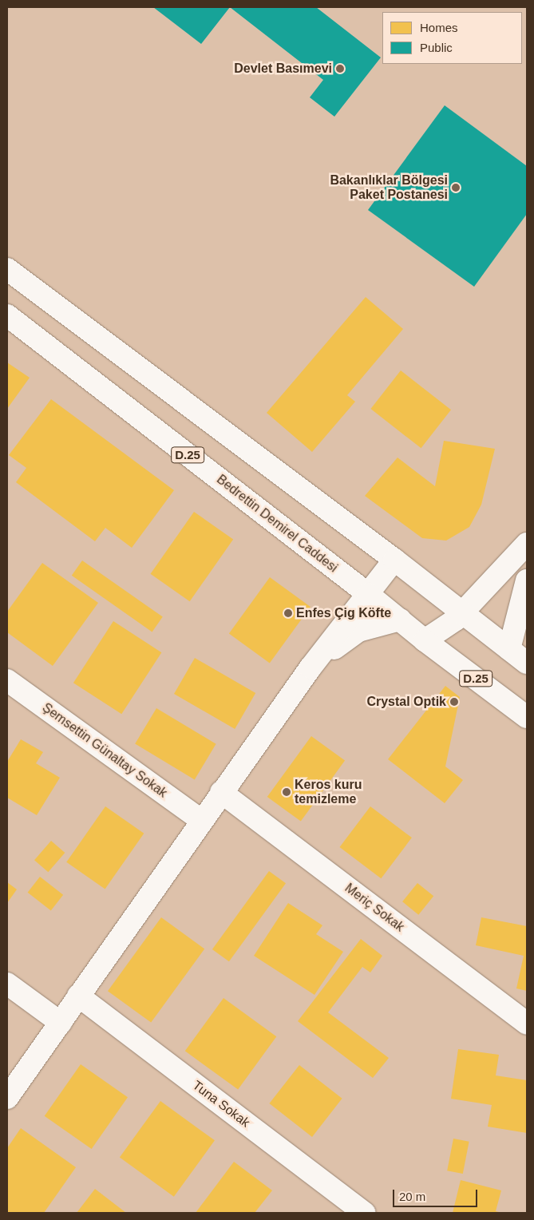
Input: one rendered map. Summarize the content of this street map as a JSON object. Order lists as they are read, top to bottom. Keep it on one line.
{"streets":{"street":["D.25","Bedrettin Demirel Caddesi","Şemsettin Günaltay Sokak","Meriç Sokak","Tuna Sokak"]},"places":["Devlet Basımevi","Bakanlıklar Bölgesi Paket Postanesi","Enfes Çig Köfte","Crystal Optik","Keros kuru temizleme"],"legend":["Homes","Public"],"scale_bar":"20 m"}
